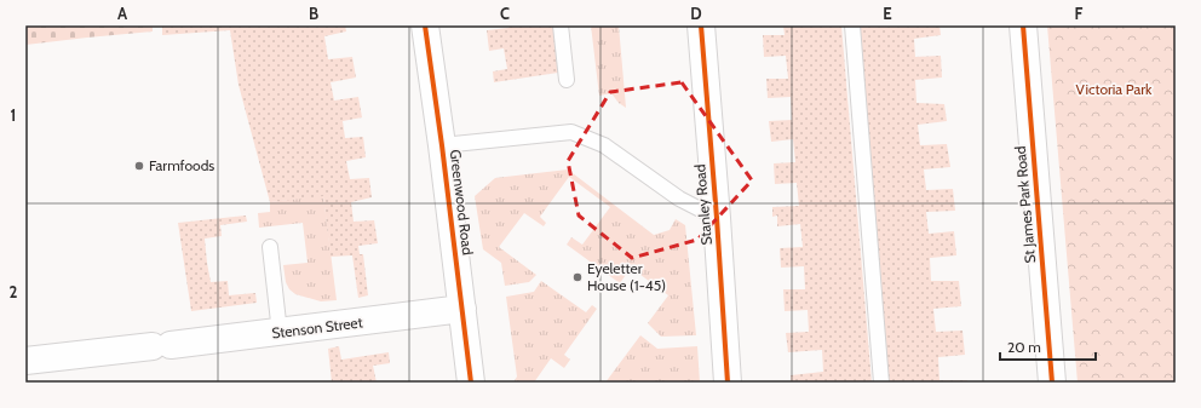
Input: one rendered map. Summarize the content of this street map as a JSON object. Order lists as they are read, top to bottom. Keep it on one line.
{"streets":{"street":["Greenwood Road","Stanley Road","St James Park Road","Stenson Street"]},"crossings":[["Greenwood Road","Stenson Street"]],"parks":["Victoria Park"],"places":["Farmfoods","Eyeletter House (1-45)"],"scale_bar":"20 m","grid":{"columns":["A","B","C","D","E","F"],"rows":["1","2"]}}
